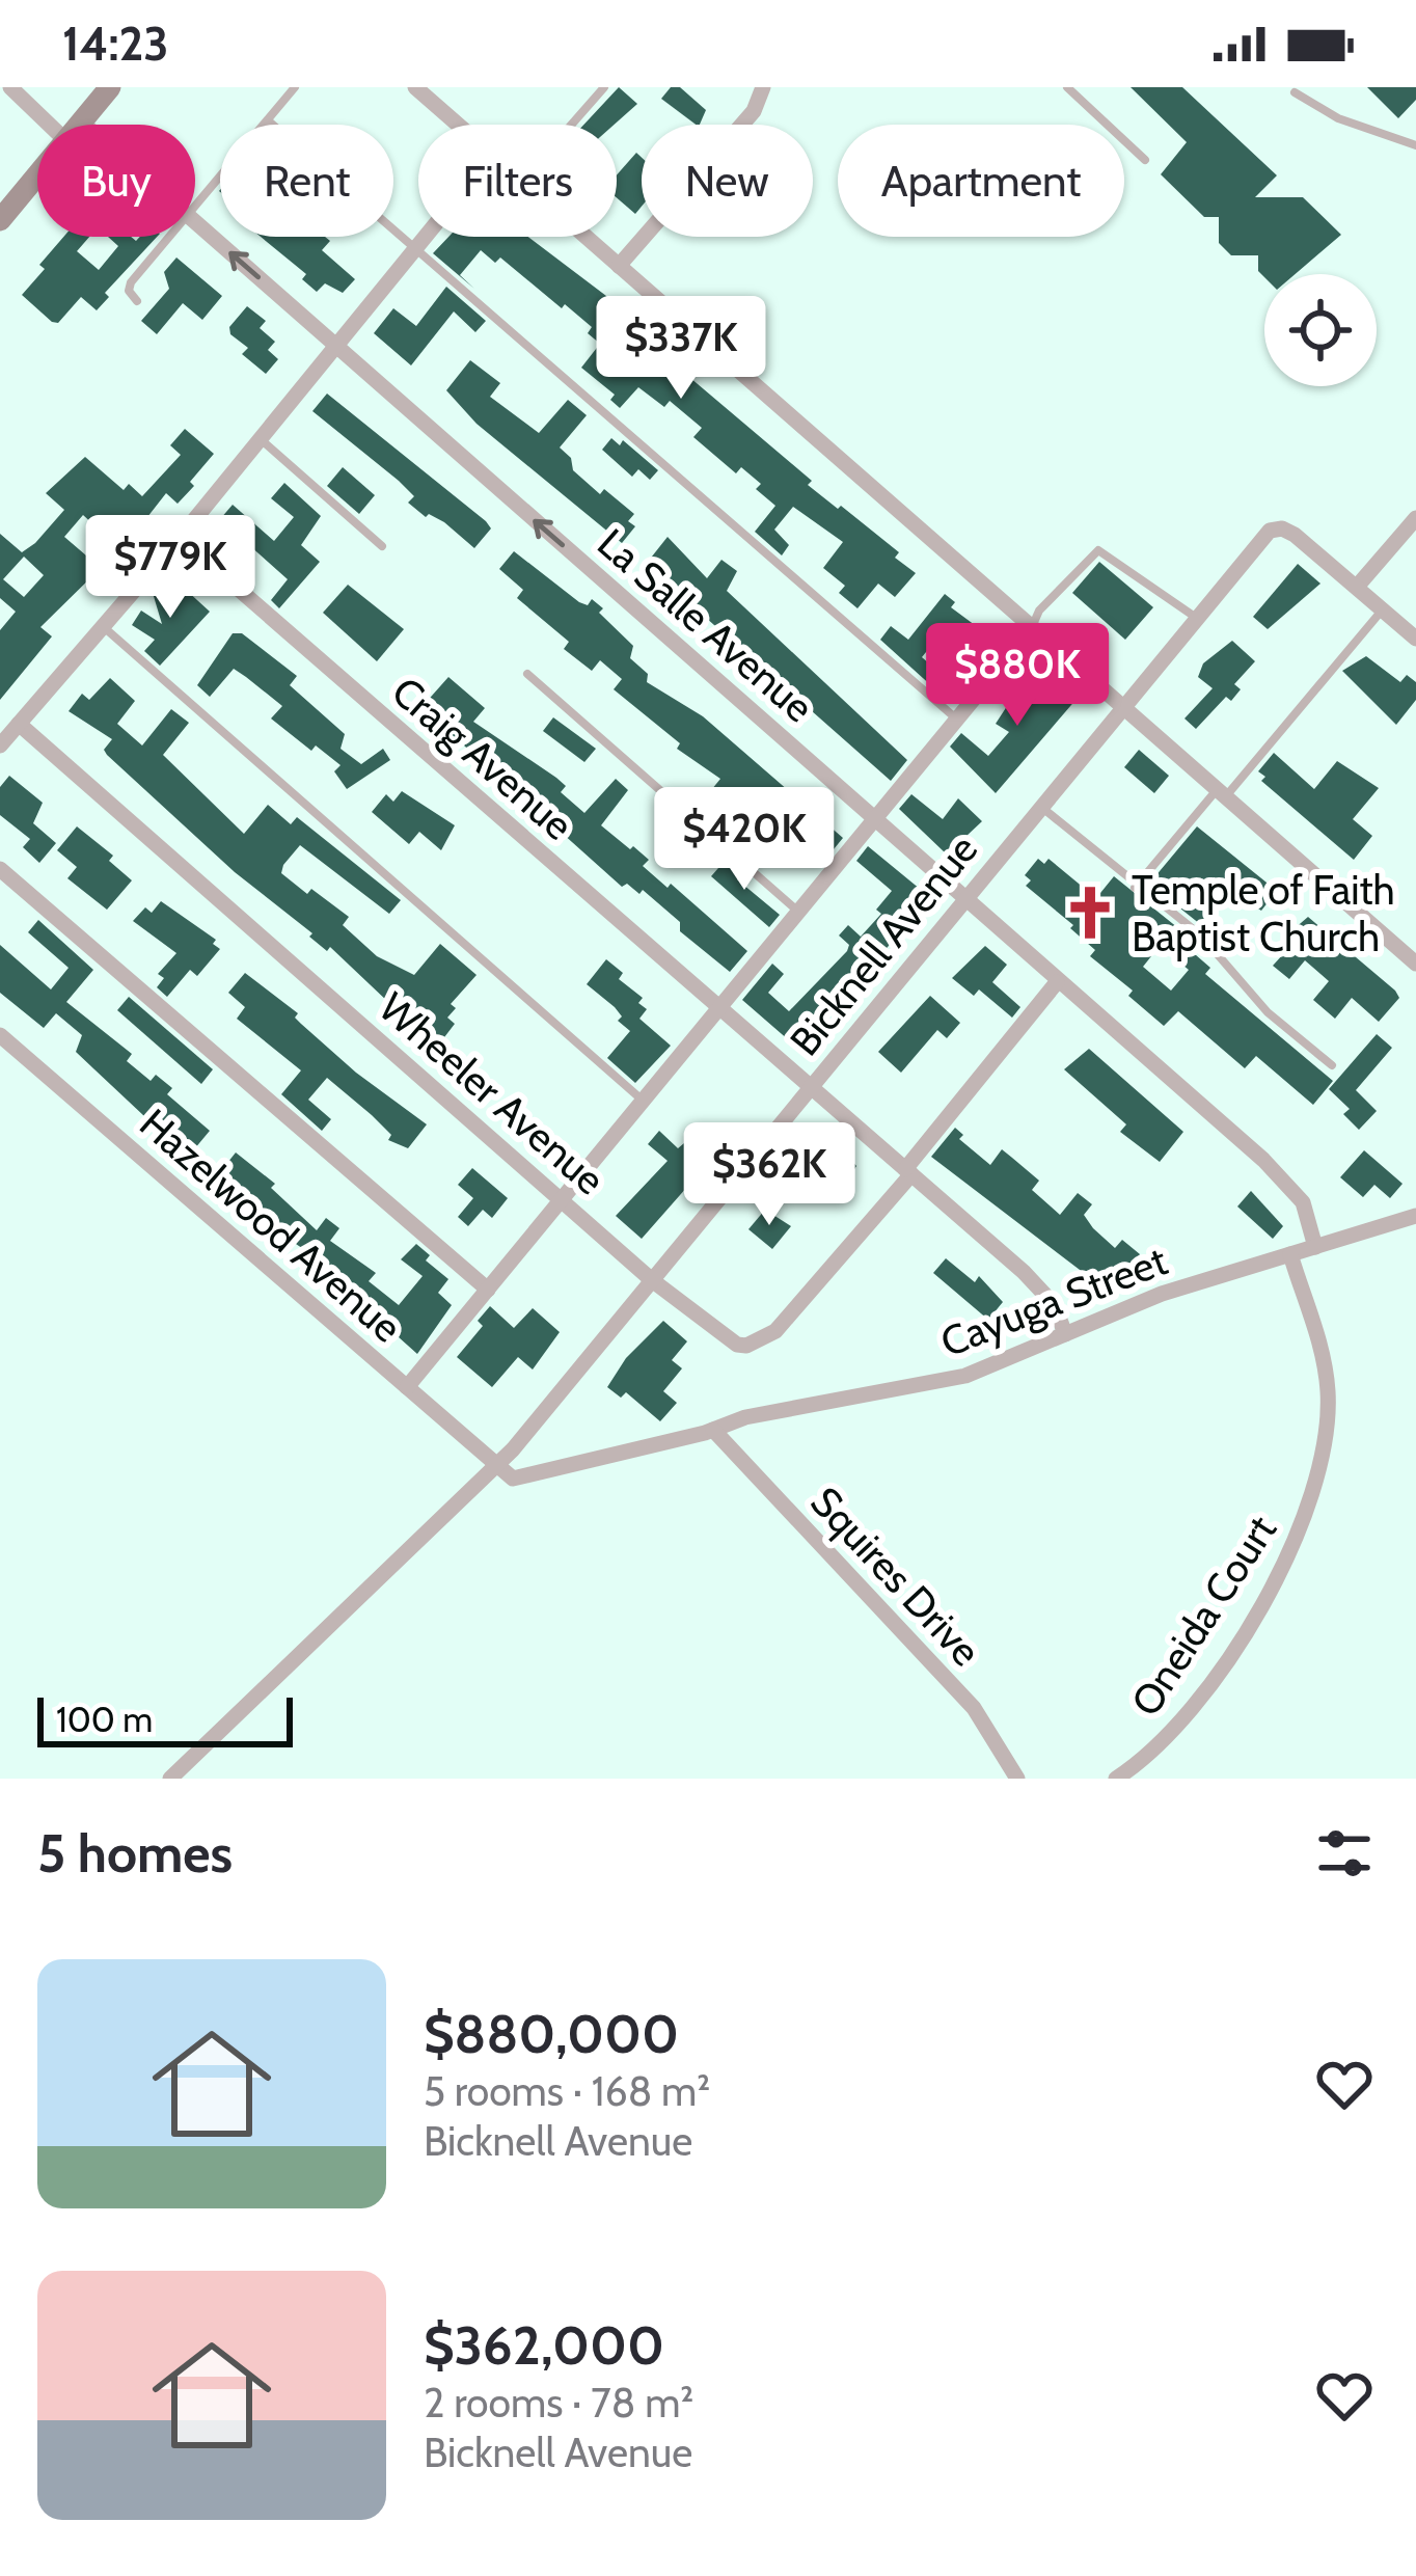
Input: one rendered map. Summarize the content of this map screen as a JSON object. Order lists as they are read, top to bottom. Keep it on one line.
{"streets":{"street":["La Salle Avenue","Craig Avenue","Bicknell Avenue","Wheeler Avenue","Hazelwood Avenue","Cayuga Street","Squires Drive","Oneida Court"]},"crossings":[["La Salle Avenue","Bicknell Avenue"],["La Salle Avenue","Wheeler Avenue"],["La Salle Avenue","Cayuga Street"],["Craig Avenue","Bicknell Avenue"],["Craig Avenue","Wheeler Avenue"],["Craig Avenue","Cayuga Street"],["Bicknell Avenue","Wheeler Avenue"],["Bicknell Avenue","Hazelwood Avenue"],["Bicknell Avenue","Cayuga Street"],["Hazelwood Avenue","Cayuga Street"],["Cayuga Street","Squires Drive"],["Cayuga Street","Oneida Court"]],"one_way":["La Salle Avenue"],"places":{"church":["Temple of Faith Baptist Church"]},"scale_bar":"100 m","page":{"status":"14:23","chip":["Buy","Rent","Filters","New","Apartment"],"price":["$337K","$779K","$880K","$420K","$362K"],"scale":"100 m","heading":"5 homes","list":[{"name":"$880,000","note":"5 rooms · 168 m² · Bicknell Avenue"},{"name":"$362,000","note":"2 rooms · 78 m² · Bicknell Avenue"}]}}
